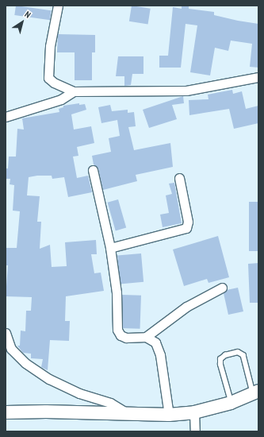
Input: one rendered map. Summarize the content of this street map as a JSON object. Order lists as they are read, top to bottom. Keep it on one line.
{"north":"top right"}
